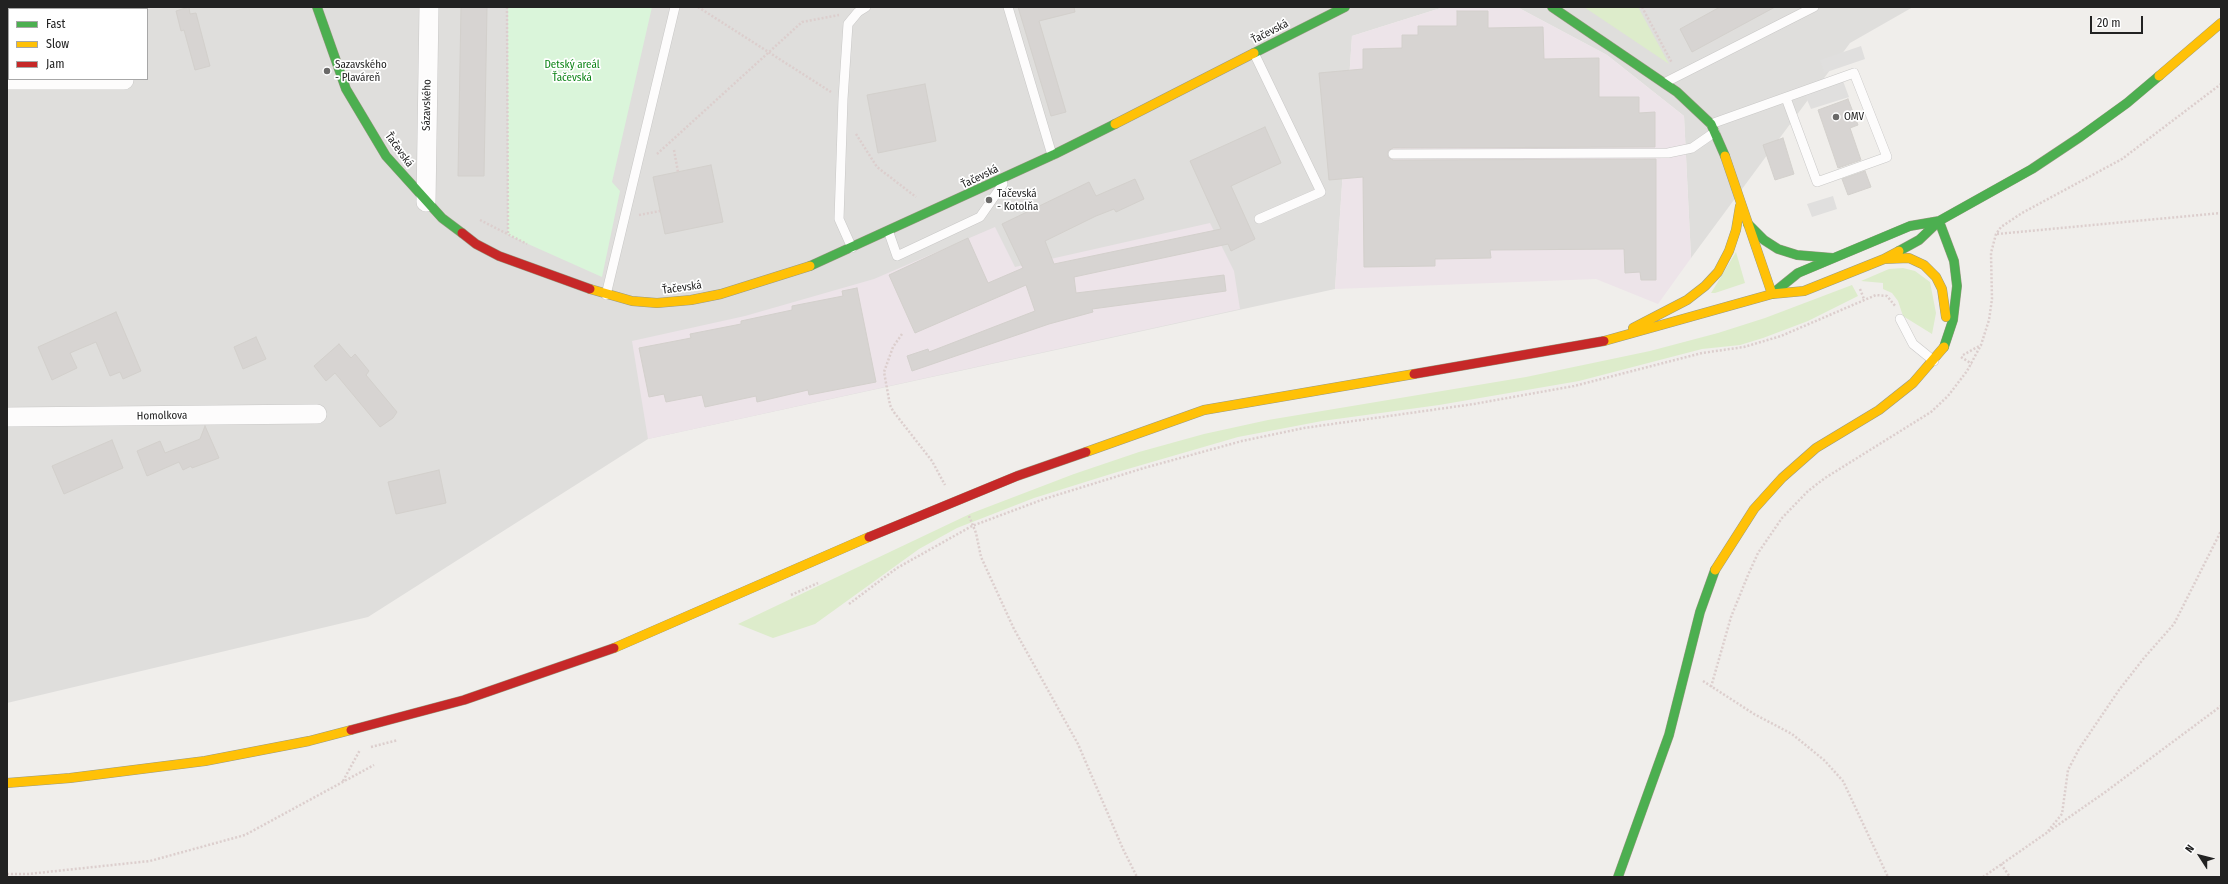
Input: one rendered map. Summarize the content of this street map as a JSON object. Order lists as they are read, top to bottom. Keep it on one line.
{"streets":{"street":["Ťačevská","Sázavského","Homolkova"]},"crossings":[["Ťačevská","Sázavského"]],"parks":["Detský areál Ťačevská"],"places":["Sazavského - Plaváreň","OMV","Tačevská - Kotolňa"],"legend":["Fast","Slow","Jam"],"scale_bar":"20 m","north":"top left"}
